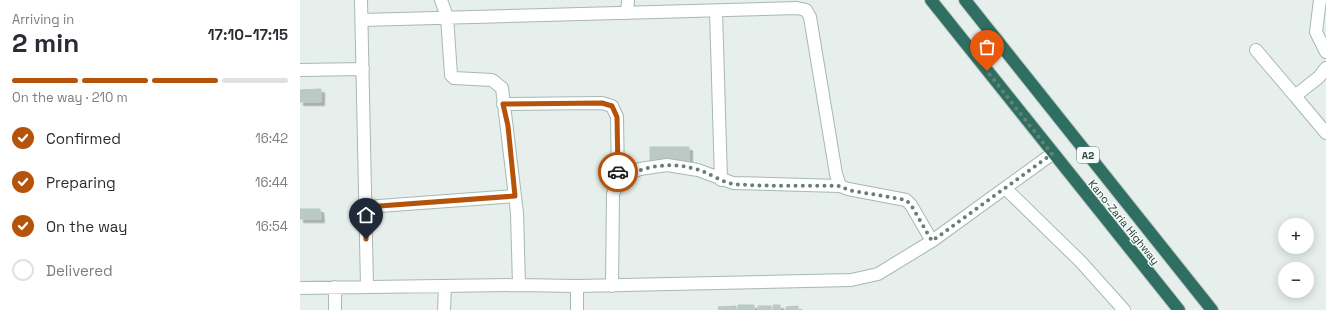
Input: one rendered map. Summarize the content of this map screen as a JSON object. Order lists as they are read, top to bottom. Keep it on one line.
{"streets":{"highway":["A2","Kano-Zaria Highway"]},"page":{"heading":["2 min","Arriving in","17:10–17:15"],"bar":"On the way · 210 m","list":[["Confirmed","16:42"],["Preparing","16:44"],["On the way","16:54"],"Delivered"],"map_buttons":["+","−"]}}
